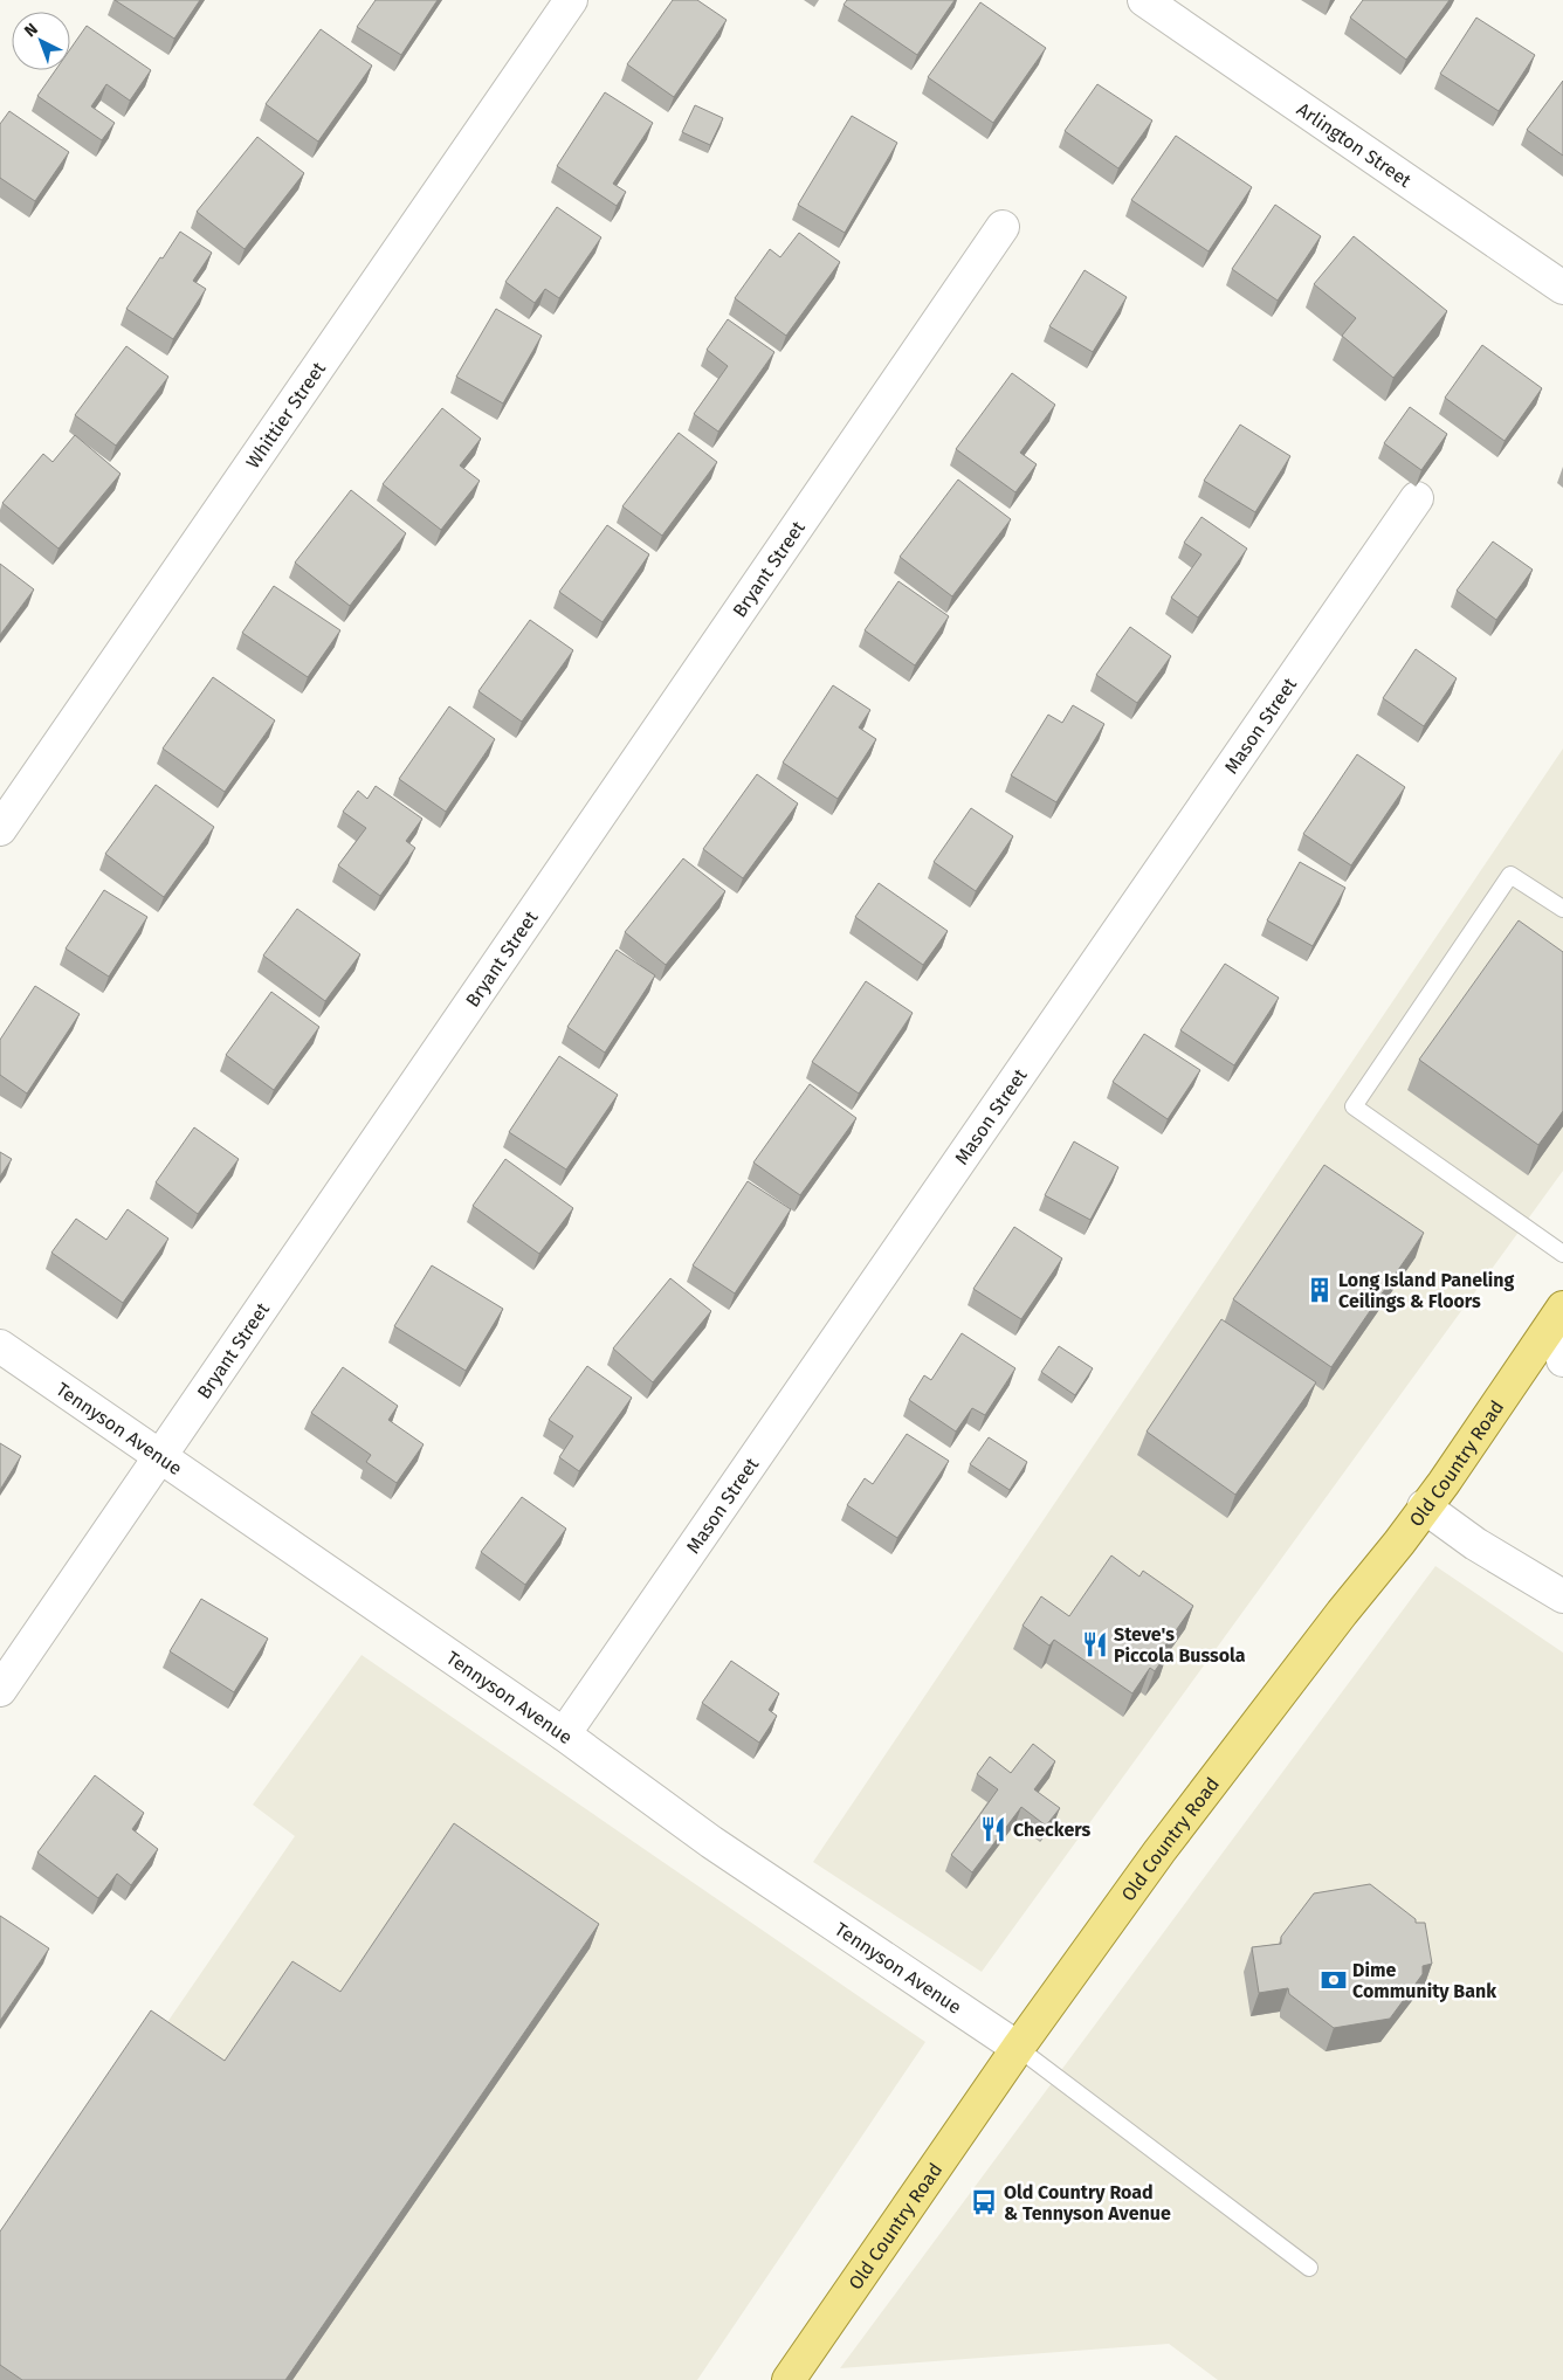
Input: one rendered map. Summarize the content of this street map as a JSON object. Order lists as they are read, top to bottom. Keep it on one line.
{"streets":{"main road":["Old Country Road"],"street":["Arlington Street","Whittier Street","Bryant Street","Mason Street","Tennyson Avenue"]},"crossings":[["Bryant Street","Tennyson Avenue"],["Mason Street","Tennyson Avenue"],["Tennyson Avenue","Old Country Road"]],"places":{"building":["Long Island Paneling Ceilings & Floors"],"restaurant":["Steve's Piccola Bussola","Checkers"],"bank":["Dime Community Bank"],"bus stop":["Old Country Road & Tennyson Avenue"]},"north":"top left"}
